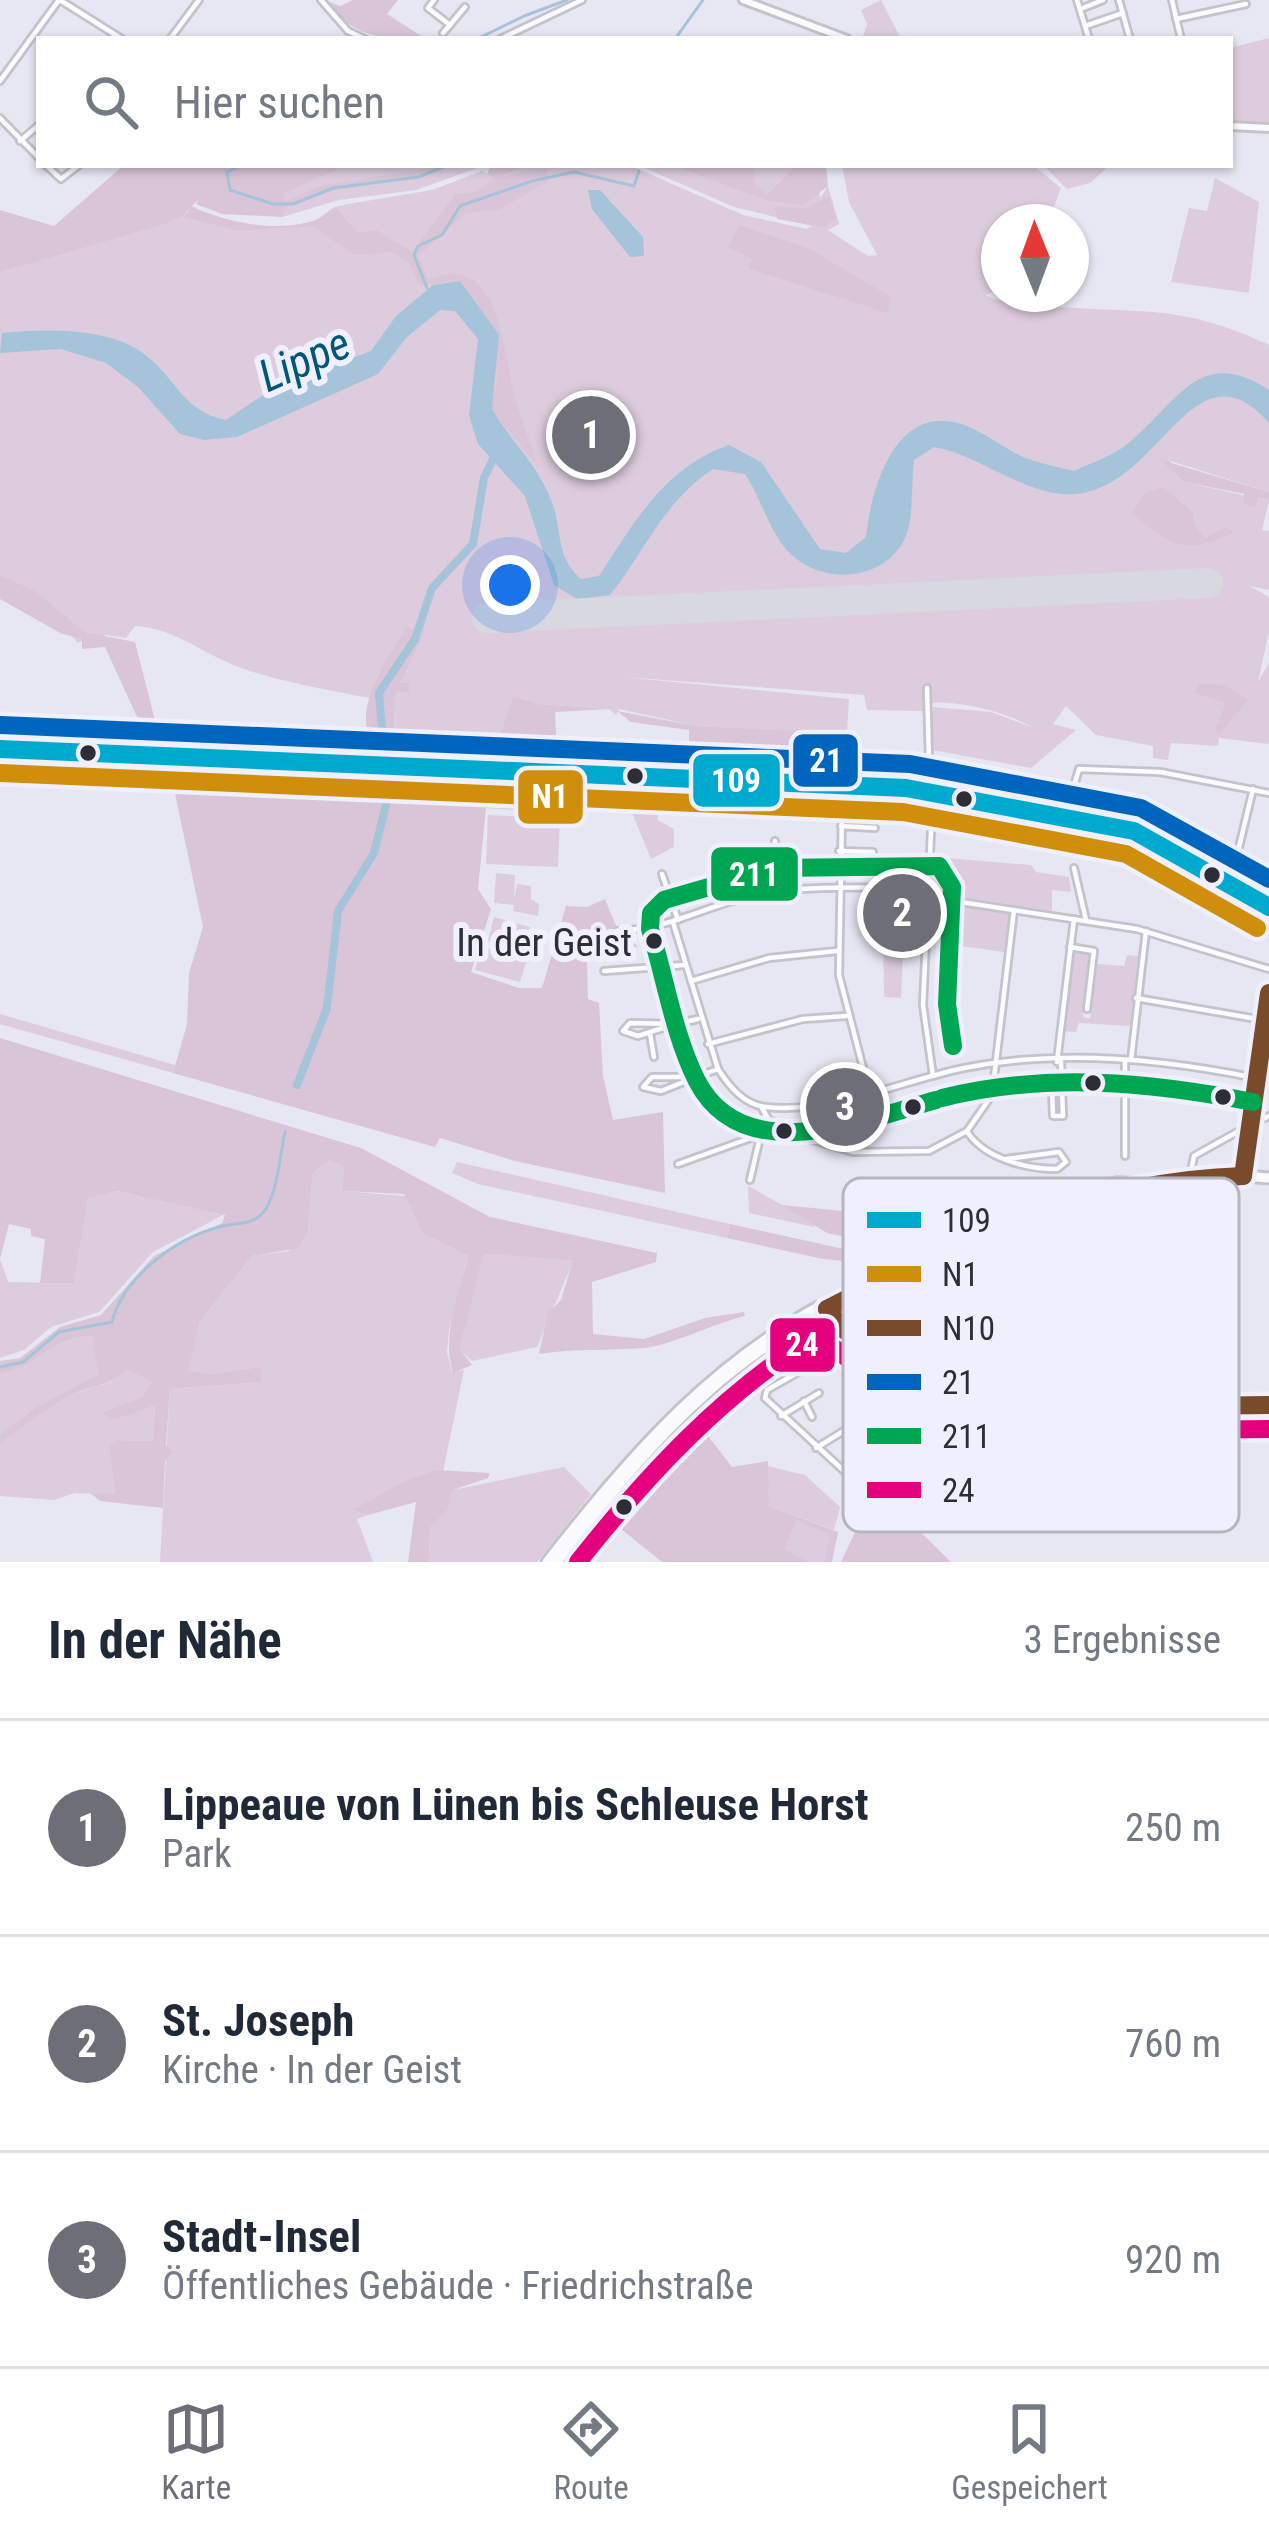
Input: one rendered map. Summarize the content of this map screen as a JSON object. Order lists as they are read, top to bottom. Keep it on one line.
{"water":["Lippe"],"places":["In der Geist"],"lines":["transit line 21","transit line 109","transit line N1","transit line 211","transit line N10","transit line 24"],"legend":["109","N1","N10","21","211","24"],"north":"top","page":{"search":"Hier suchen","pins":["1","2","3"],"heading":["In der Nähe","3 Ergebnisse"],"list":[{"mark":"1","name":"Lippeaue von Lünen bis Schleuse Horst","note":"Park","value":"250 m"},{"mark":"2","name":"St. Joseph","note":"Kirche · In der Geist","value":"760 m"},{"mark":"3","name":"Stadt-Insel","note":"Öffentliches Gebäude · Friedrichstraße","value":"920 m"}],"nav":["Karte","Route","Gespeichert"]}}
